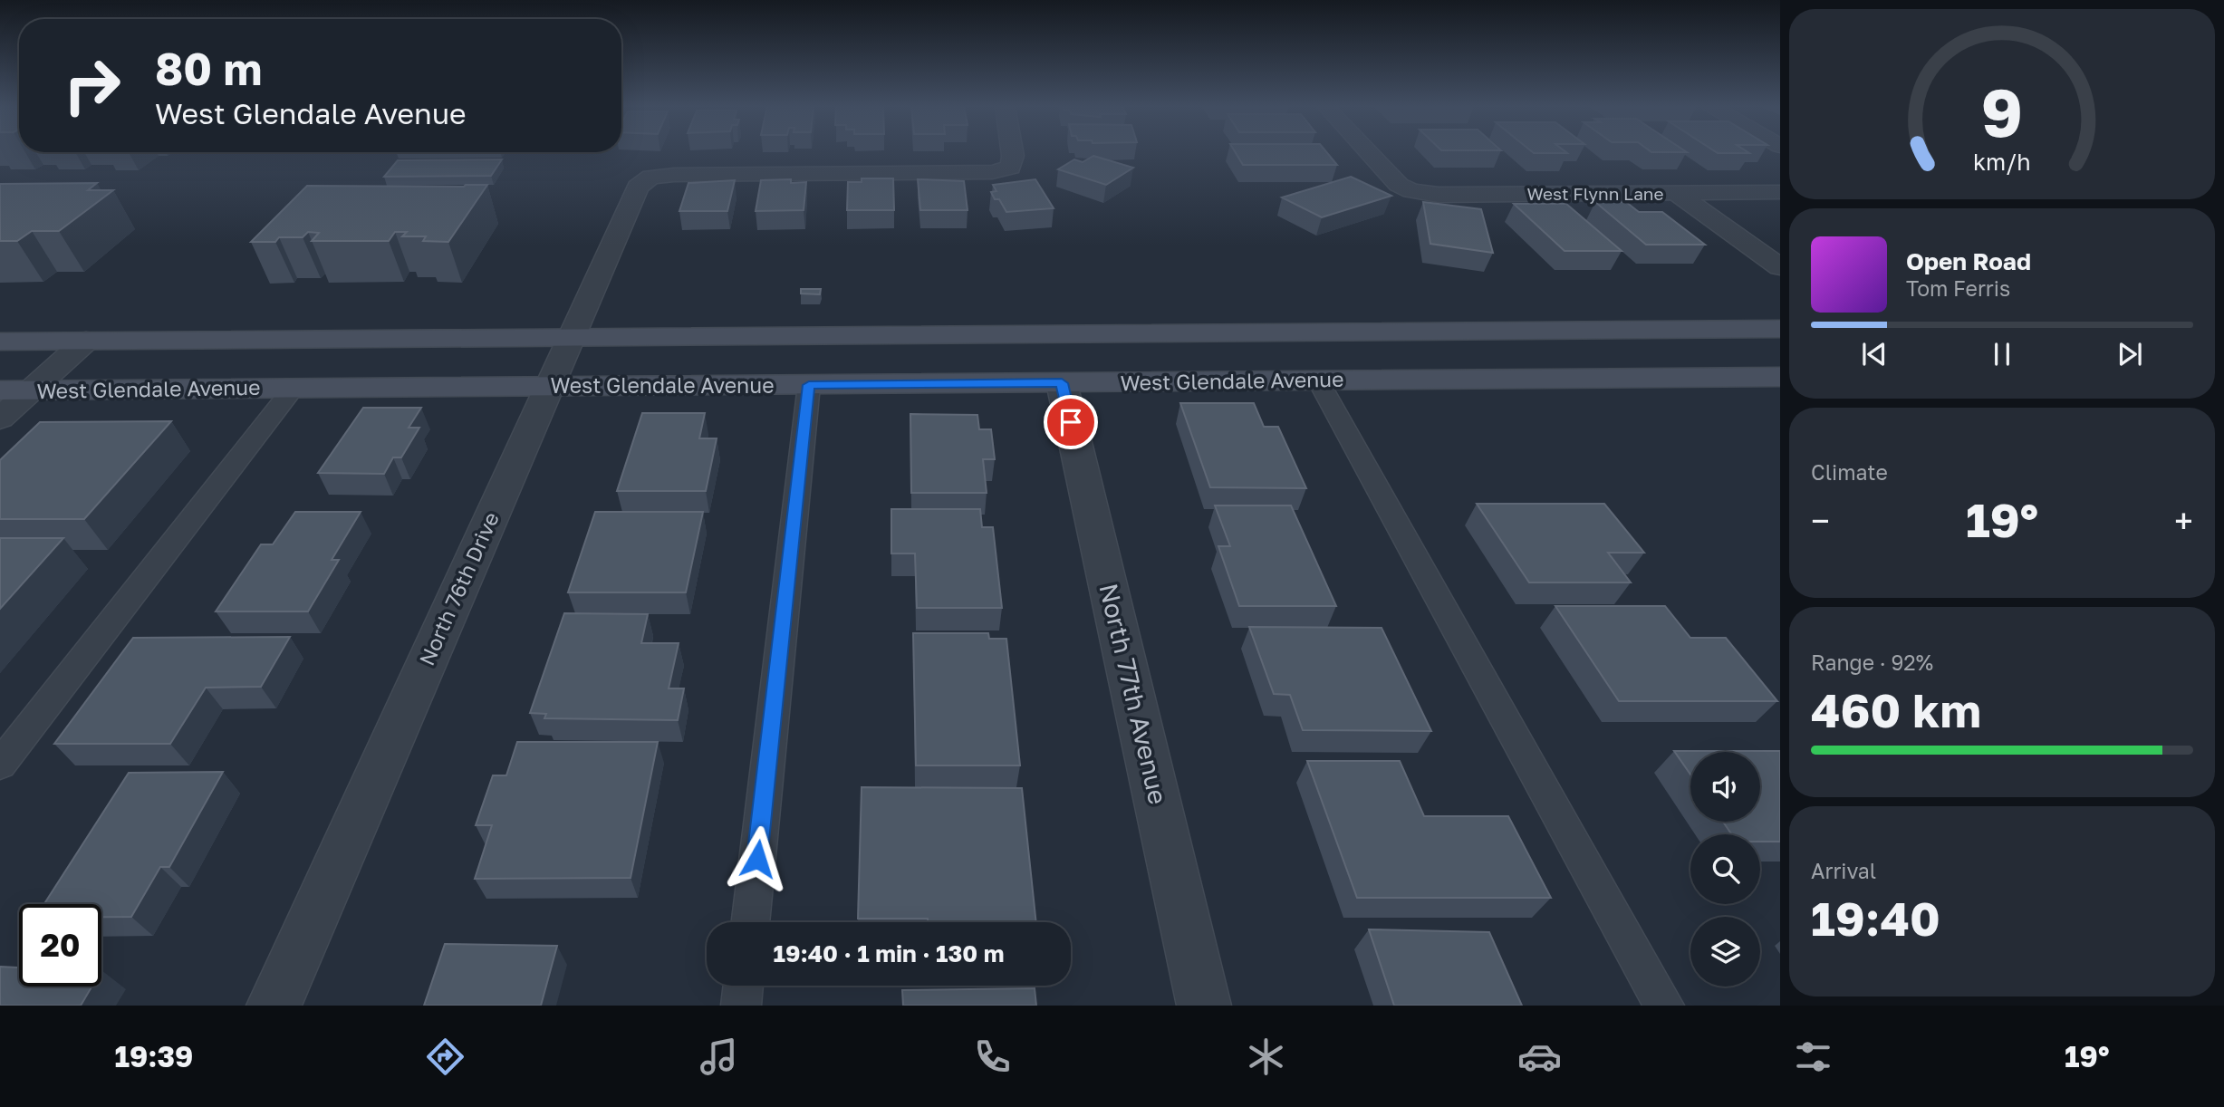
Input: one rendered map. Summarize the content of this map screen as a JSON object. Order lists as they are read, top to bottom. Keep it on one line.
{"streets":{"main road":["West Glendale Avenue"],"street":["West Flynn Lane","North 76th Drive","North 77th Avenue"]},"crossings":[["West Glendale Avenue","North 76th Drive"],["West Glendale Avenue","North 77th Avenue"]],"page":{"turn":["80 m","West Glendale Avenue"],"song":["Open Road","Tom Ferris"],"tile":["Climate",["Range · 92%","460 km"],["Arrival","19:40"]],"heat":["−","19°","+"],"limit":"20","trip":"19:40 · 1 min · 130 m","tabs":["19:39","19°"],"gauge":["9","km/h"]}}
